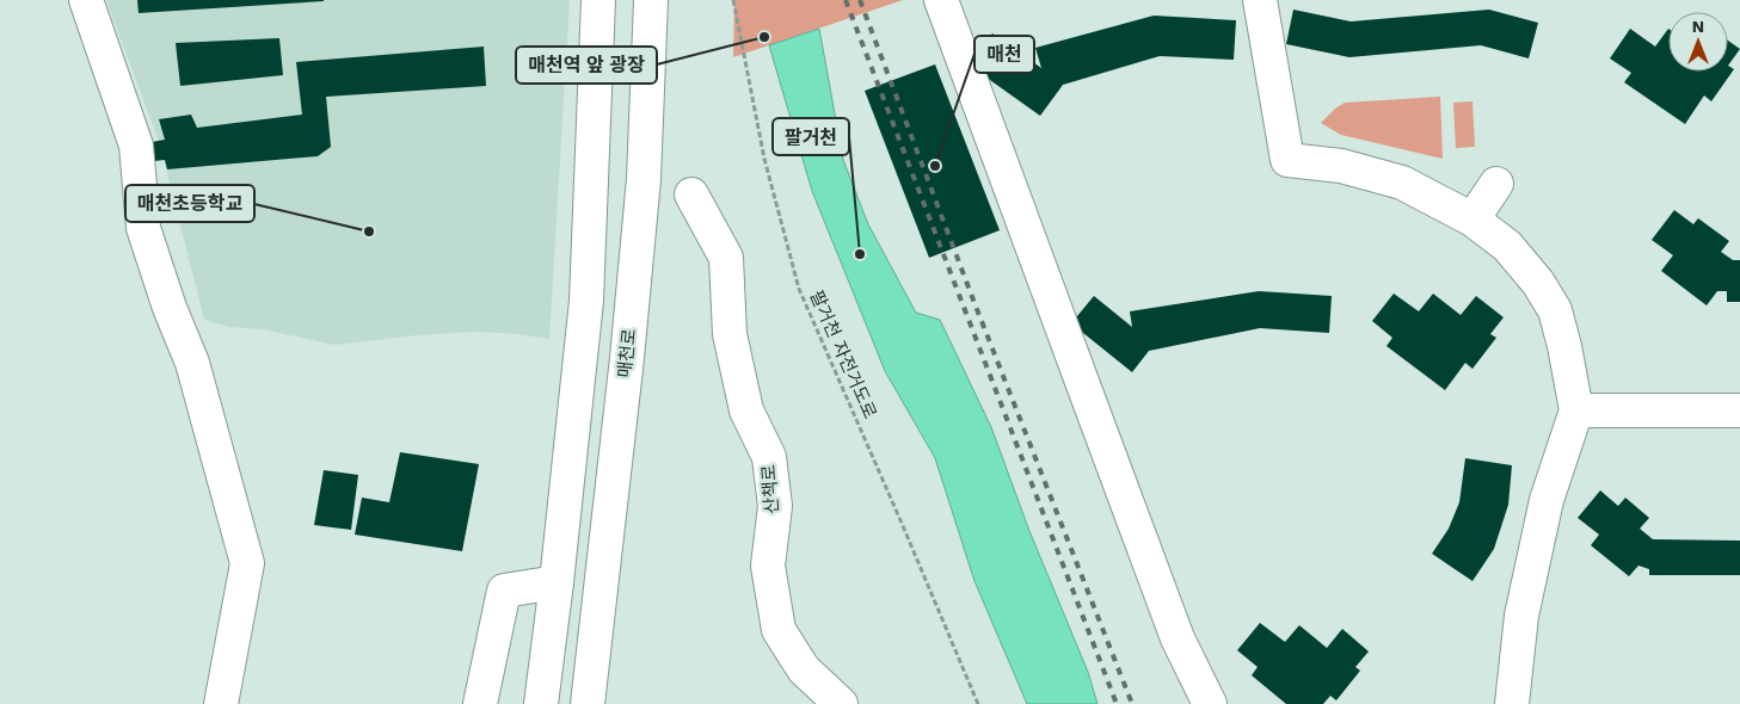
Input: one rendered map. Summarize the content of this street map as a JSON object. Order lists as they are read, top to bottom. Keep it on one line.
{"streets":{"street":["매천로","산책로"],"path":["팔거천 자전거도로"]},"places":["매천역 앞 광장","매천","매천초등학교","팔거천"],"north":"top"}
